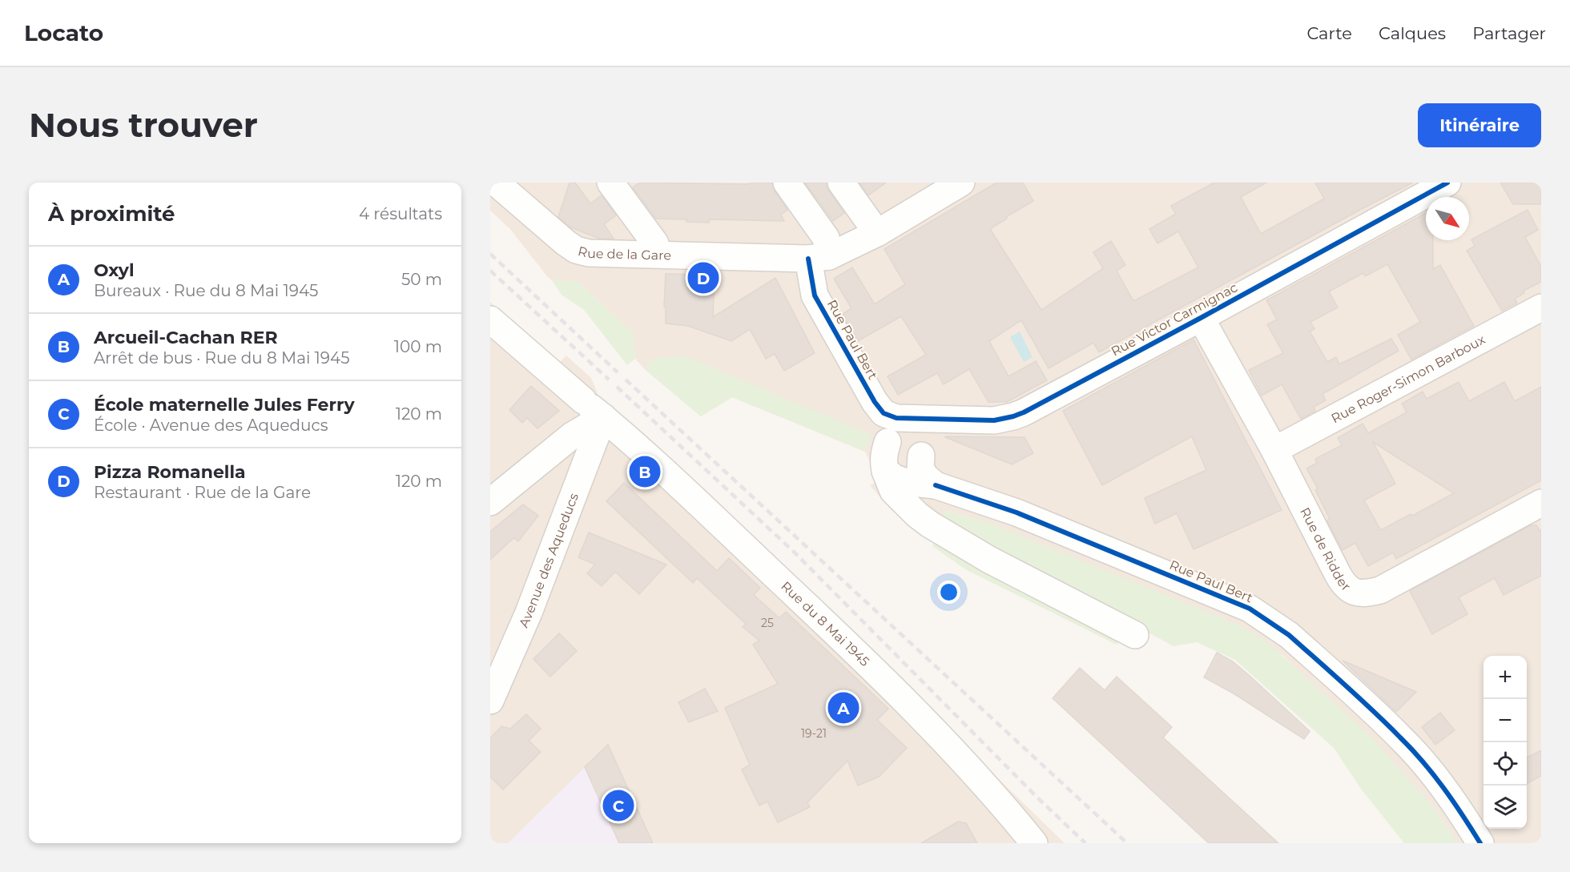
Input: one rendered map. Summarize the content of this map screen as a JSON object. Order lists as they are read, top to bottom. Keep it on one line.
{"streets":{"street":["Rue de la Gare","Rue Victor Carmignac","Rue Paul Bert","Rue Roger-Simon Barboux","Rue de Ridder","Avenue des Aqueducs","Rue du 8 Mai 1945"]},"crossings":[["Rue de la Gare","Rue Paul Bert"],["Rue Victor Carmignac","Rue Paul Bert"],["Rue Victor Carmignac","Rue de Ridder"],["Rue Roger-Simon Barboux","Rue de Ridder"],["Avenue des Aqueducs","Rue du 8 Mai 1945"]],"house_numbers":["25","19-21"],"north":"bottom right","page":{"header":"Locato","nav":["Carte","Calques","Partager"],"buttons":"Itinéraire","title":"Nous trouver","heading":["À proximité","4 résultats"],"list":[{"mark":"A","name":"Oxyl","note":"Bureaux · Rue du 8 Mai 1945","value":"50 m"},{"mark":"B","name":"Arcueil-Cachan RER","note":"Arrêt de bus · Rue du 8 Mai 1945","value":"100 m"},{"mark":"C","name":"École maternelle Jules Ferry","note":"École · Avenue des Aqueducs","value":"120 m"},{"mark":"D","name":"Pizza Romanella","note":"Restaurant · Rue de la Gare","value":"120 m"}],"pins":["D","B","A","C"],"map_buttons":["+","−"]}}
